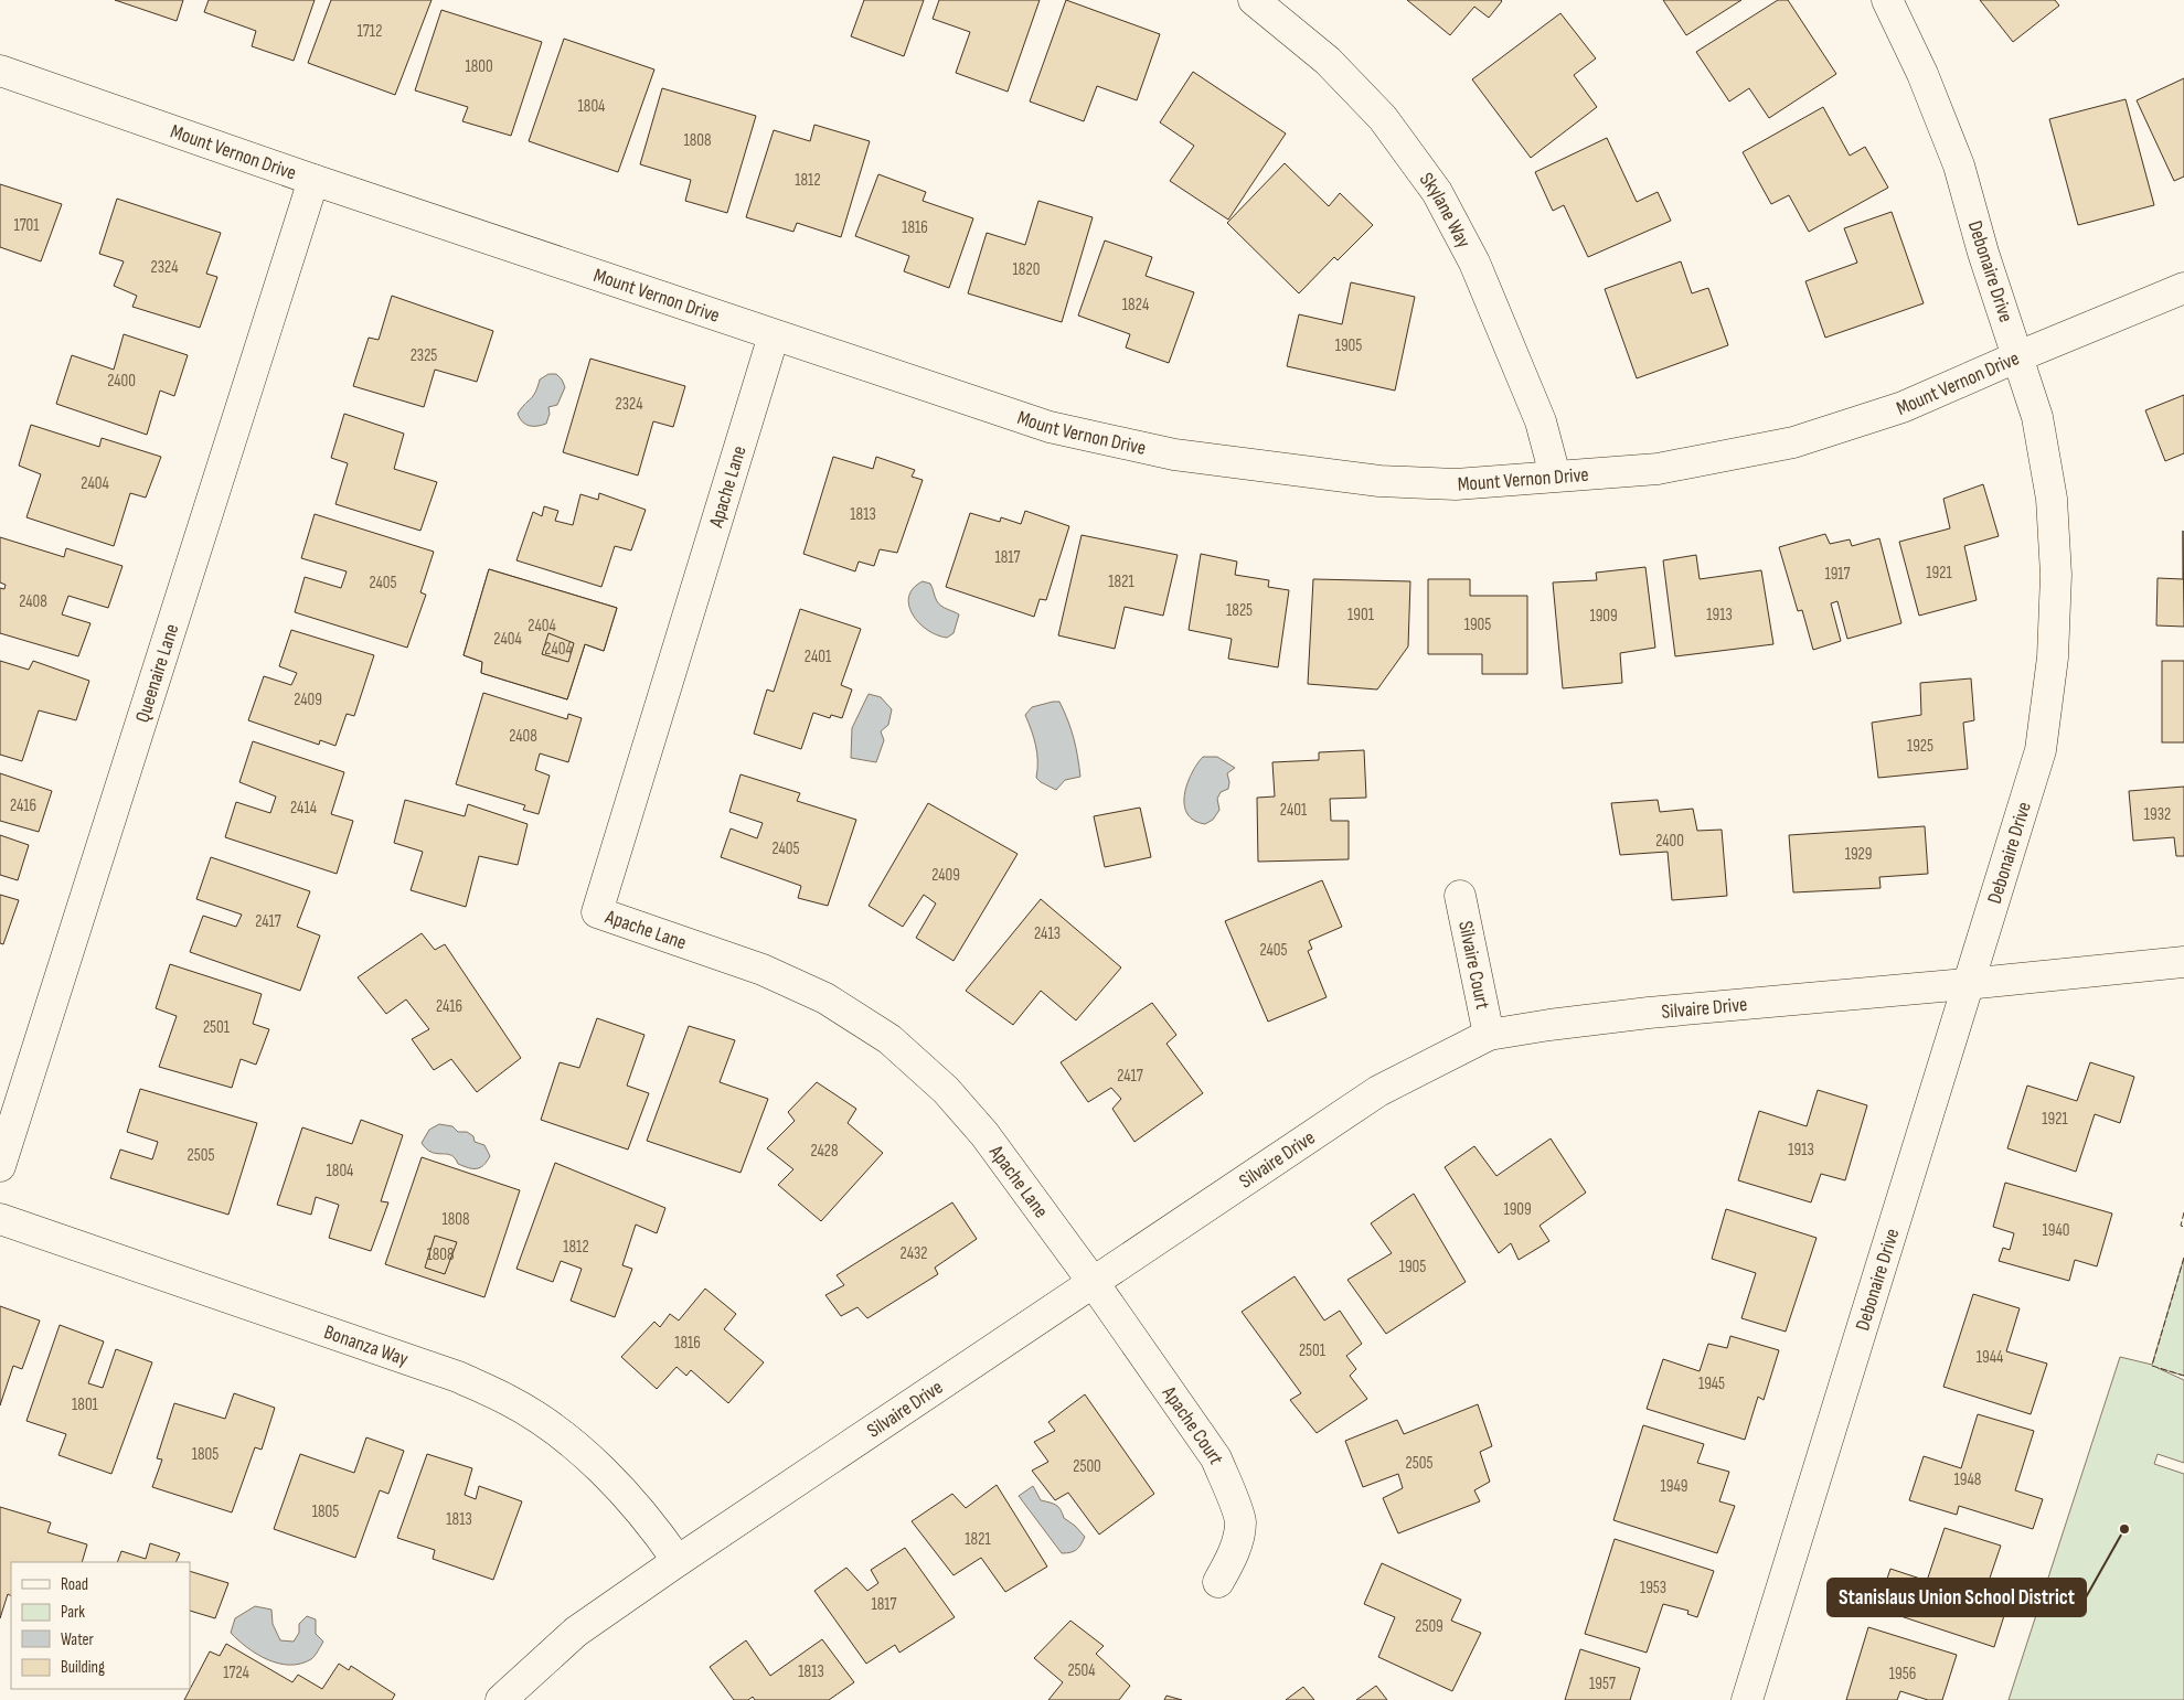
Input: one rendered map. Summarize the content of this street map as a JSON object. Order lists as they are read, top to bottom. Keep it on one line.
{"streets":{"street":["Mount Vernon Drive","Skylane Way","Debonaire Drive","Apache Lane","Queenaire Lane","Silvaire Court","Silvaire Drive","Bonanza Way","Apache Court"]},"crossings":[["Mount Vernon Drive","Skylane Way"],["Mount Vernon Drive","Debonaire Drive"],["Mount Vernon Drive","Apache Lane"],["Mount Vernon Drive","Queenaire Lane"],["Debonaire Drive","Silvaire Drive"],["Apache Lane","Silvaire Drive"],["Apache Lane","Apache Court"],["Silvaire Court","Silvaire Drive"],["Silvaire Drive","Bonanza Way"],["Silvaire Drive","Apache Court"]],"places":["Stanislaus Union School District"],"house_numbers":["1712","1800","1804","1808","1812","1701","1816","2324","1820","1824","1905","2325","2400","2324","2404","1813","1817","1921","1917","1821","2405","2408","1825","1901","1913","1909","1905","2404","2404","2404","2401","2409","2408","1925","2416","2414","2401","1932","2400","2405","1929","2409","2417","2413","2405","2416","2501","2417","1921","1913","2428","2505","1804","1909","1808","1940","1812","2432","1808","1905","1816","2501","1944","1945","1801","1805","2505","2500","1948","1949","1805","1813","1821","1953","1817","2509","2504","1813","1724","1956","1957"],"legend":["Road","Park","Water","Building"]}
